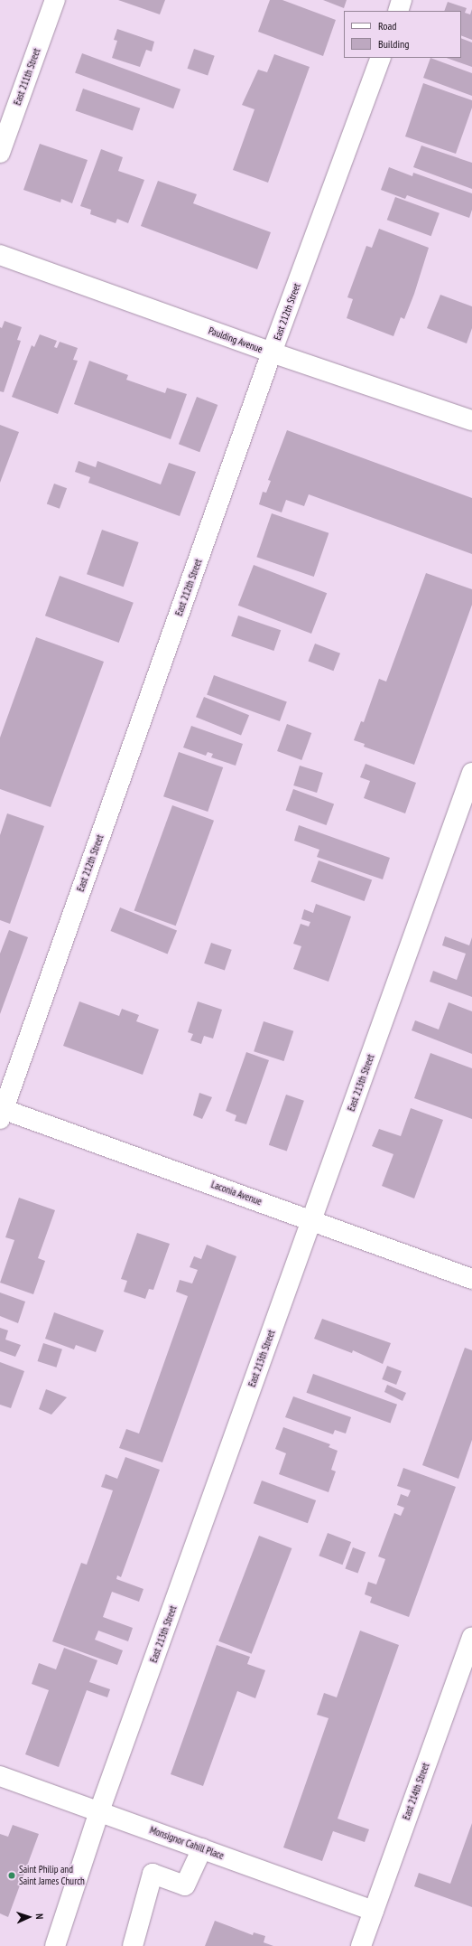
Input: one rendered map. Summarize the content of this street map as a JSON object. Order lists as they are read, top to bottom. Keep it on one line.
{"streets":{"street":["East 211th Street","East 212th Street","Paulding Avenue","East 213th Street","Laconia Avenue","East 214th Street","Monsignor Cahill Place"]},"crossings":[["East 212th Street","Paulding Avenue"],["East 212th Street","Laconia Avenue"],["East 213th Street","Laconia Avenue"],["East 213th Street","Monsignor Cahill Place"],["East 214th Street","Monsignor Cahill Place"]],"places":["Saint Philip and Saint James Church"],"legend":["Road","Building"],"north":"right"}
